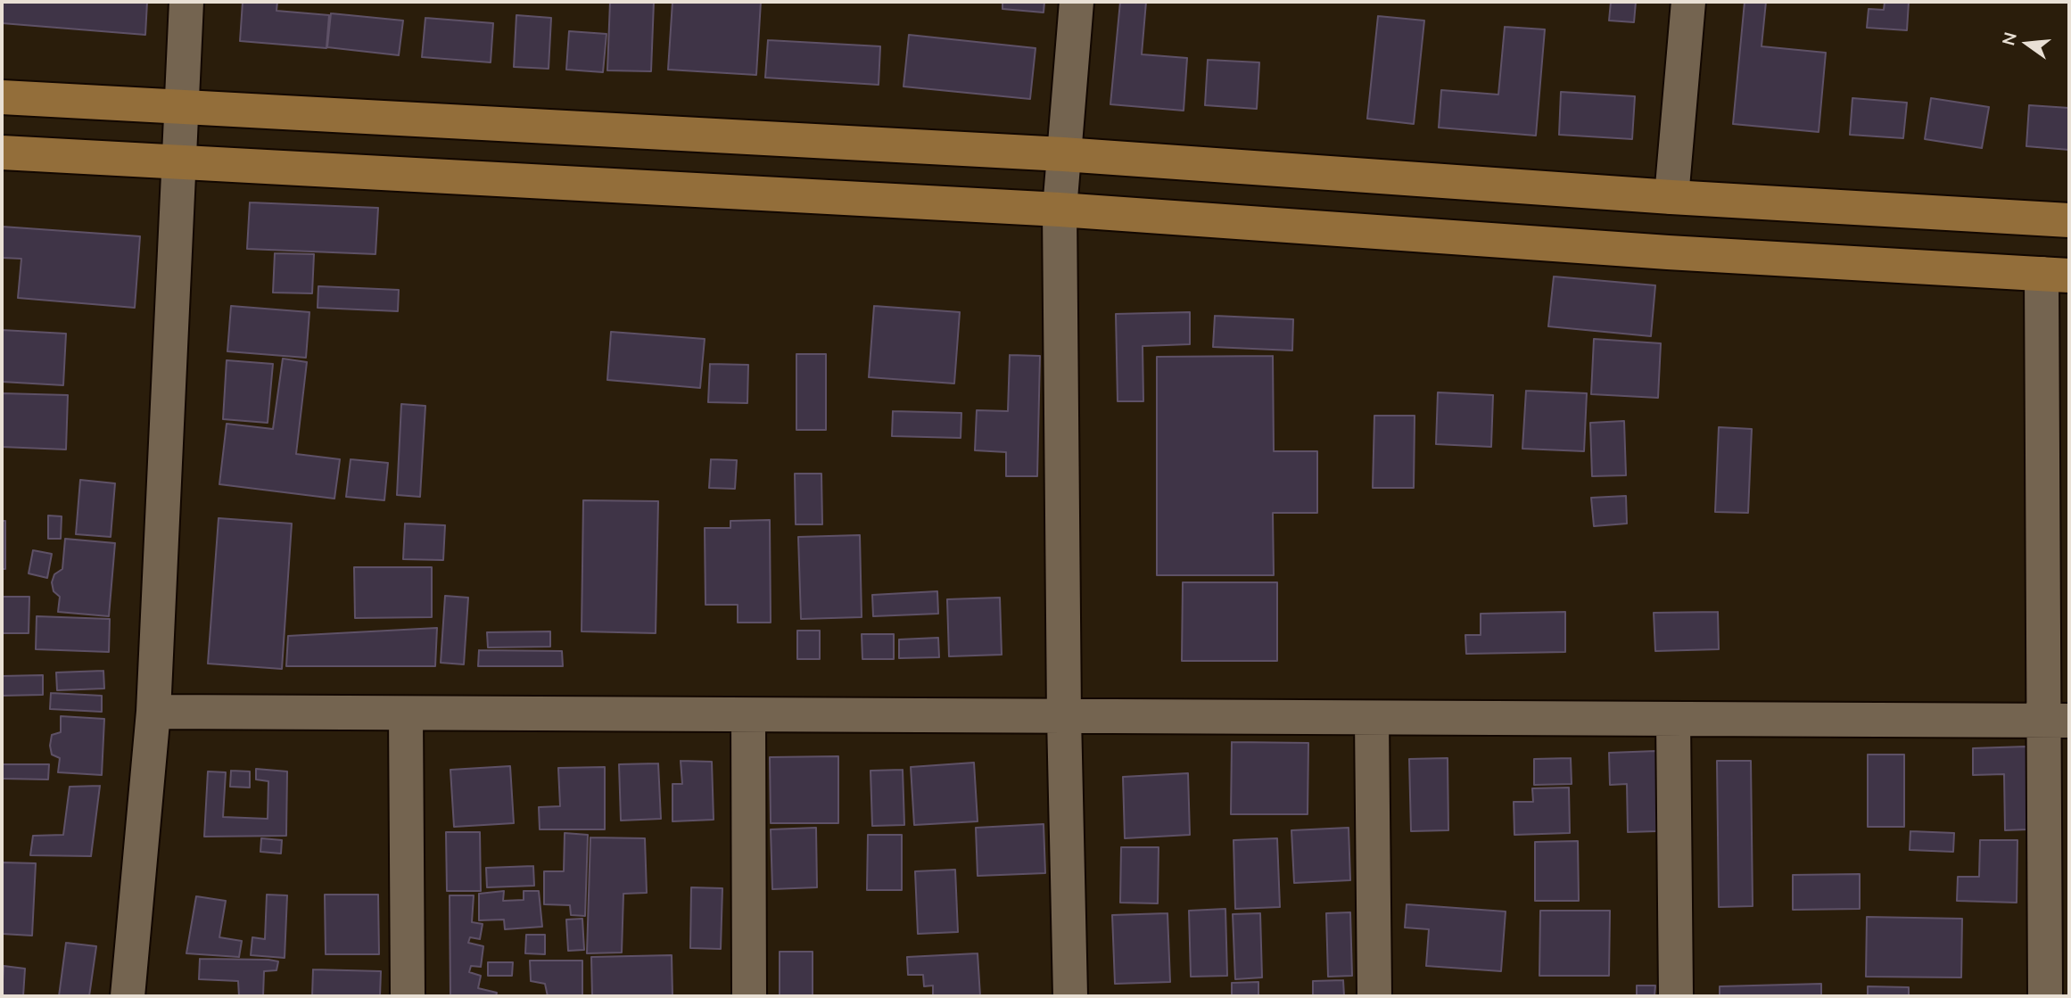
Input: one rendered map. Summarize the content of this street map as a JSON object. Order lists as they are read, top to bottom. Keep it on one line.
{"north":"left"}
